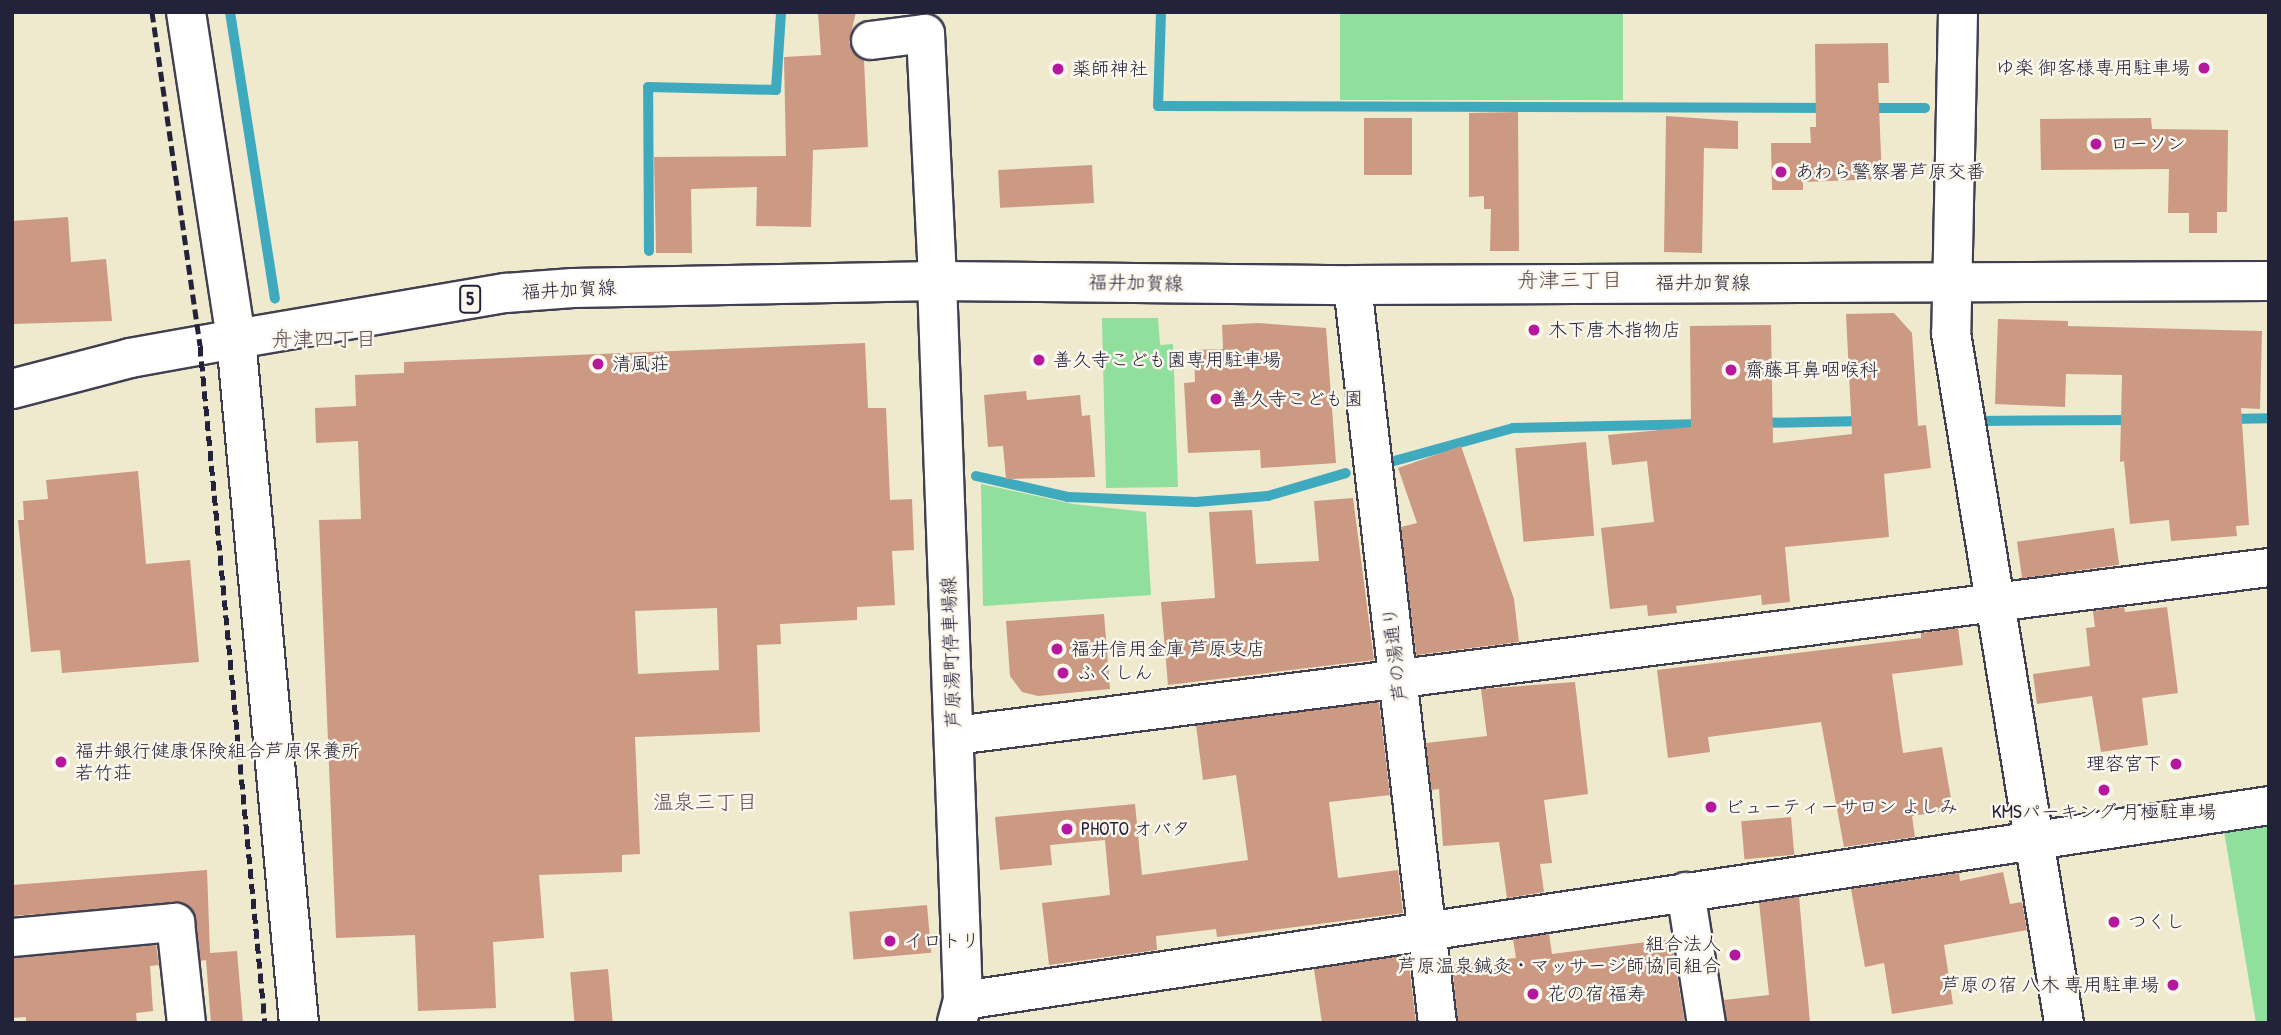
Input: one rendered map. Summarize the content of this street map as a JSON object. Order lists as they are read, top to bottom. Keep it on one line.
{"streets":{"main road":["福井加賀線","5","芦原湯町停車場線"],"street":["芦の湯通り"]},"crossings":[["福井加賀線","芦原湯町停車場線"],["福井加賀線","芦の湯通り"]],"districts":["舟津三丁目","舟津四丁目","温泉三丁目"],"places":["ゆ楽 御客様専用駐車場","薬師神社","ローソン","あわら警察署芦原交番","木下唐木指物店","善久寺こども園専用駐車場","清風荘","齋藤耳鼻咽喉科","善久寺こども園","福井信用金庫 芦原支店","ふくしん","福井銀行健康保険組合芦原保養所 若竹荘","理容宮下","KMSパーキング 月極駐車場","ビューティーサロン よしみ","PHOTO オバタ","つくし","イロトリ","組合法人 芦原温泉鍼灸・マッサージ師協同組合","芦原の宿 八木 専用駐車場","花の宿 福寿"]}
